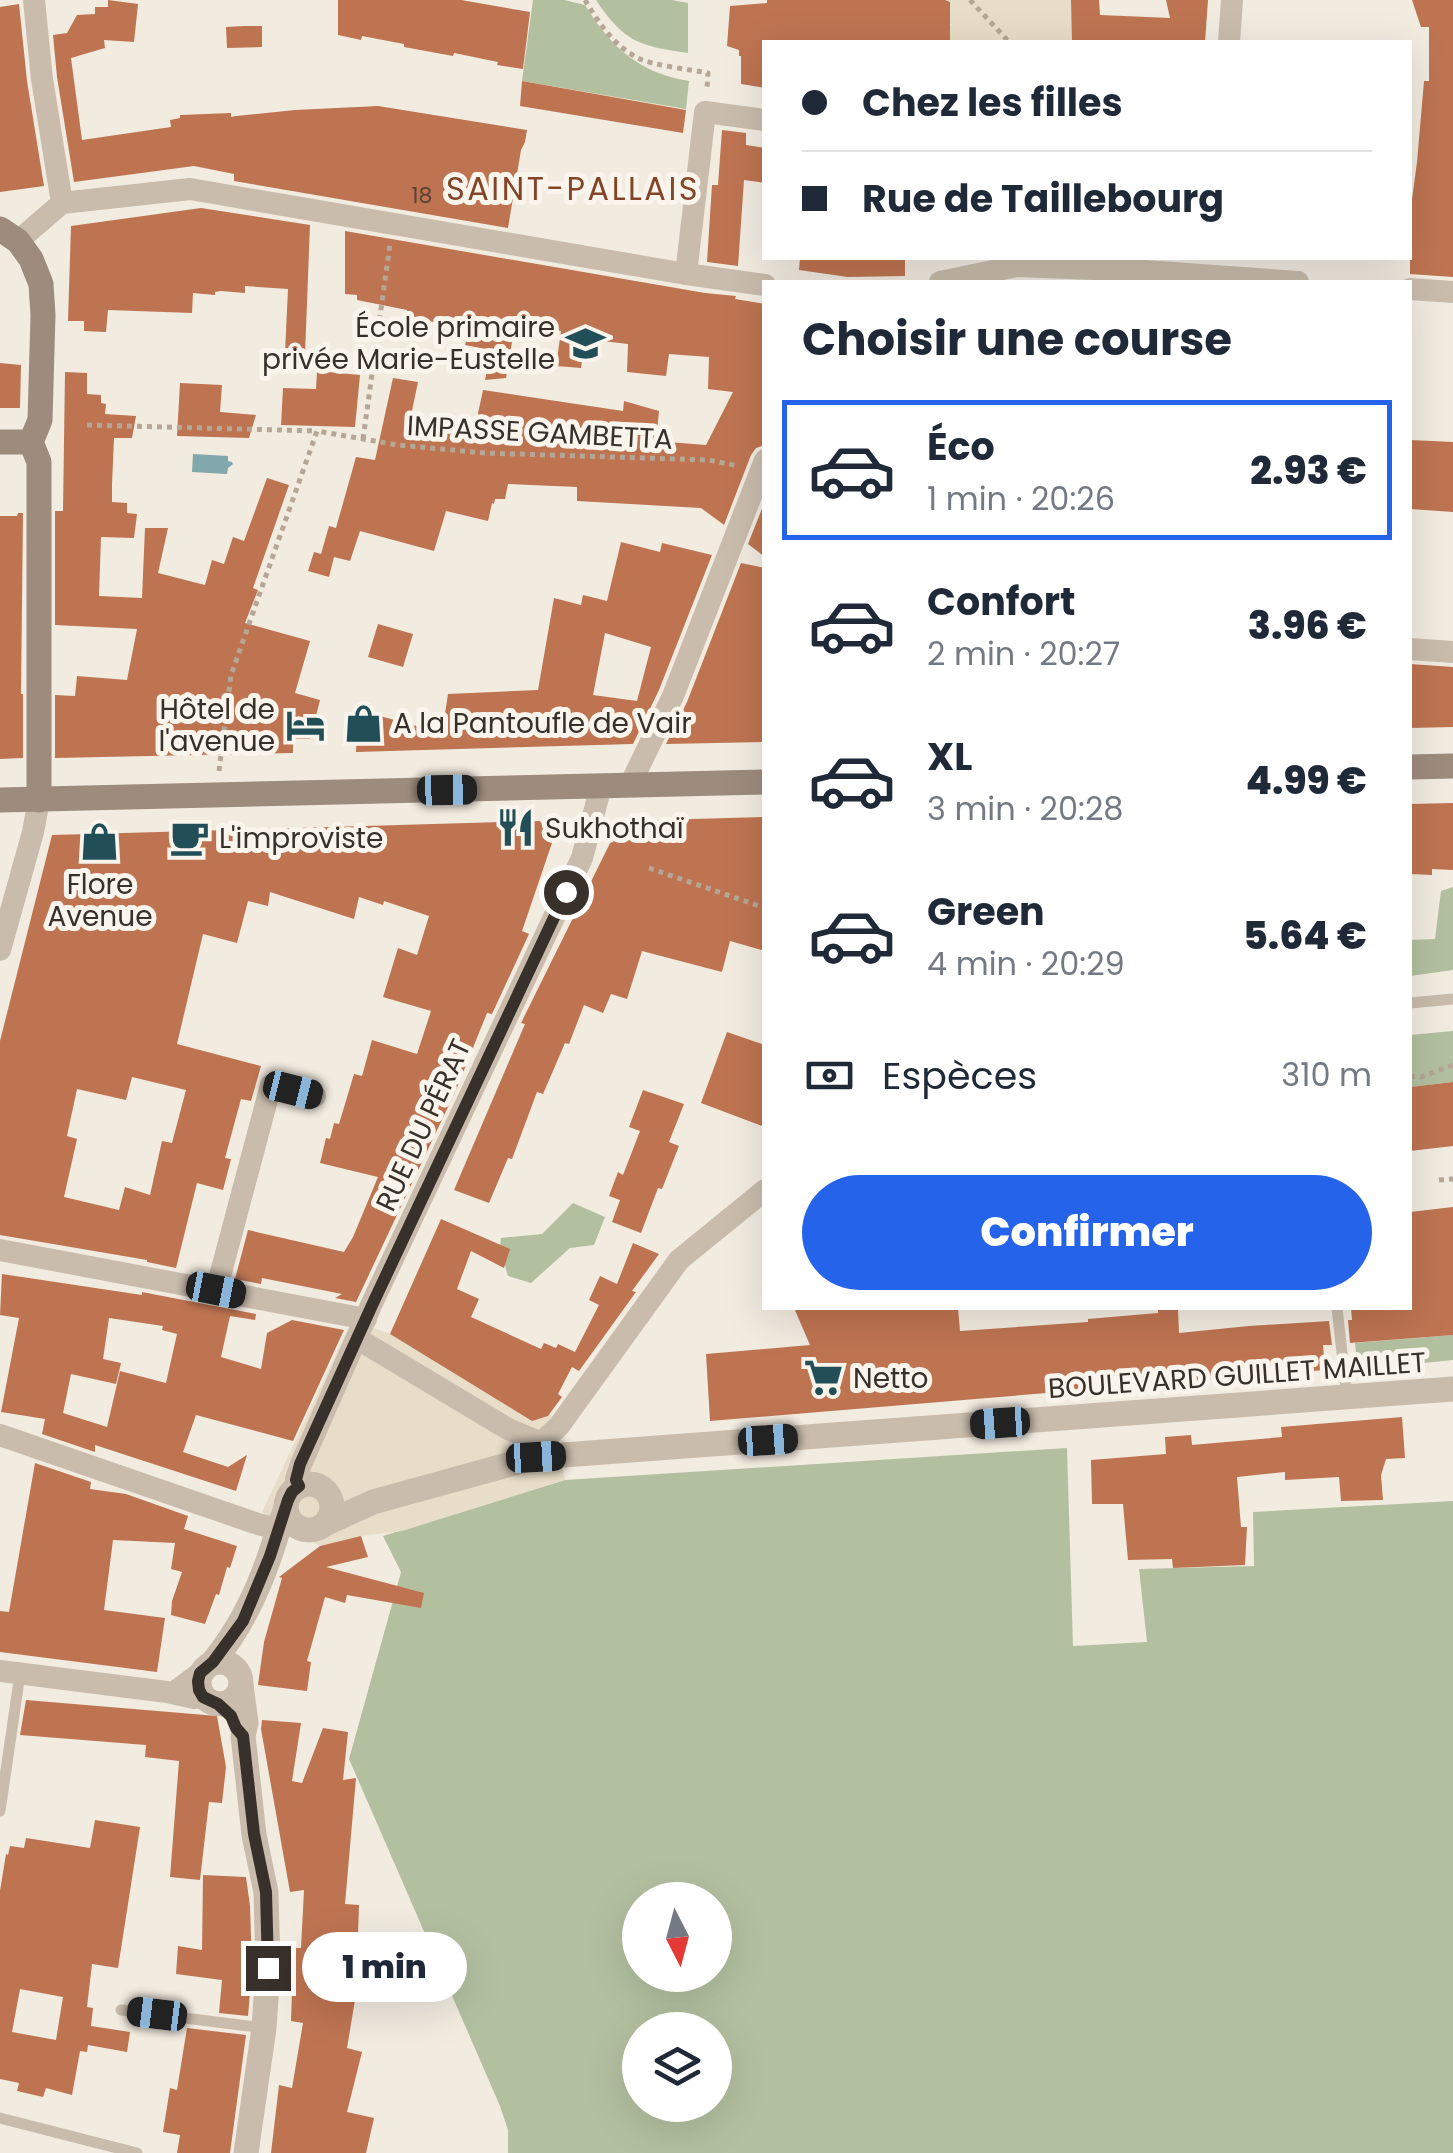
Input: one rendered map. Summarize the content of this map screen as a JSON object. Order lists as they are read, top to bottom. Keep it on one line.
{"streets":{"street":["RUE DU PÉRAT","BOULEVARD GUILLET MAILLET"],"path":["IMPASSE GAMBETTA"]},"districts":["SAINT-PALLAIS"],"places":{"school or university":["École primaire privée Marie-Eustelle"],"shop":["A la Pantoufle de Vair","Flore Avenue"],"hotel":["Hôtel de l'avenue"],"restaurant":["Sukhothaï"],"cafe":["L'improviste"],"supermarket":["Netto"]},"house_numbers":["18"],"north":"bottom","page":{"banner":["Chez les filles","Rue de Taillebourg"],"heading":"Choisir une course","list":[{"name":"Éco","note":"1 min · 20:26","value":"2.93 €"},{"name":"Confort","note":"2 min · 20:27","value":"3.96 €"},{"name":"XL","note":"3 min · 20:28","value":"4.99 €"},{"name":"Green","note":"4 min · 20:29","value":"5.64 €"}],"pay":["Espèces","310 m"],"buttons":"Confirmer","bubble":"1 min"}}
